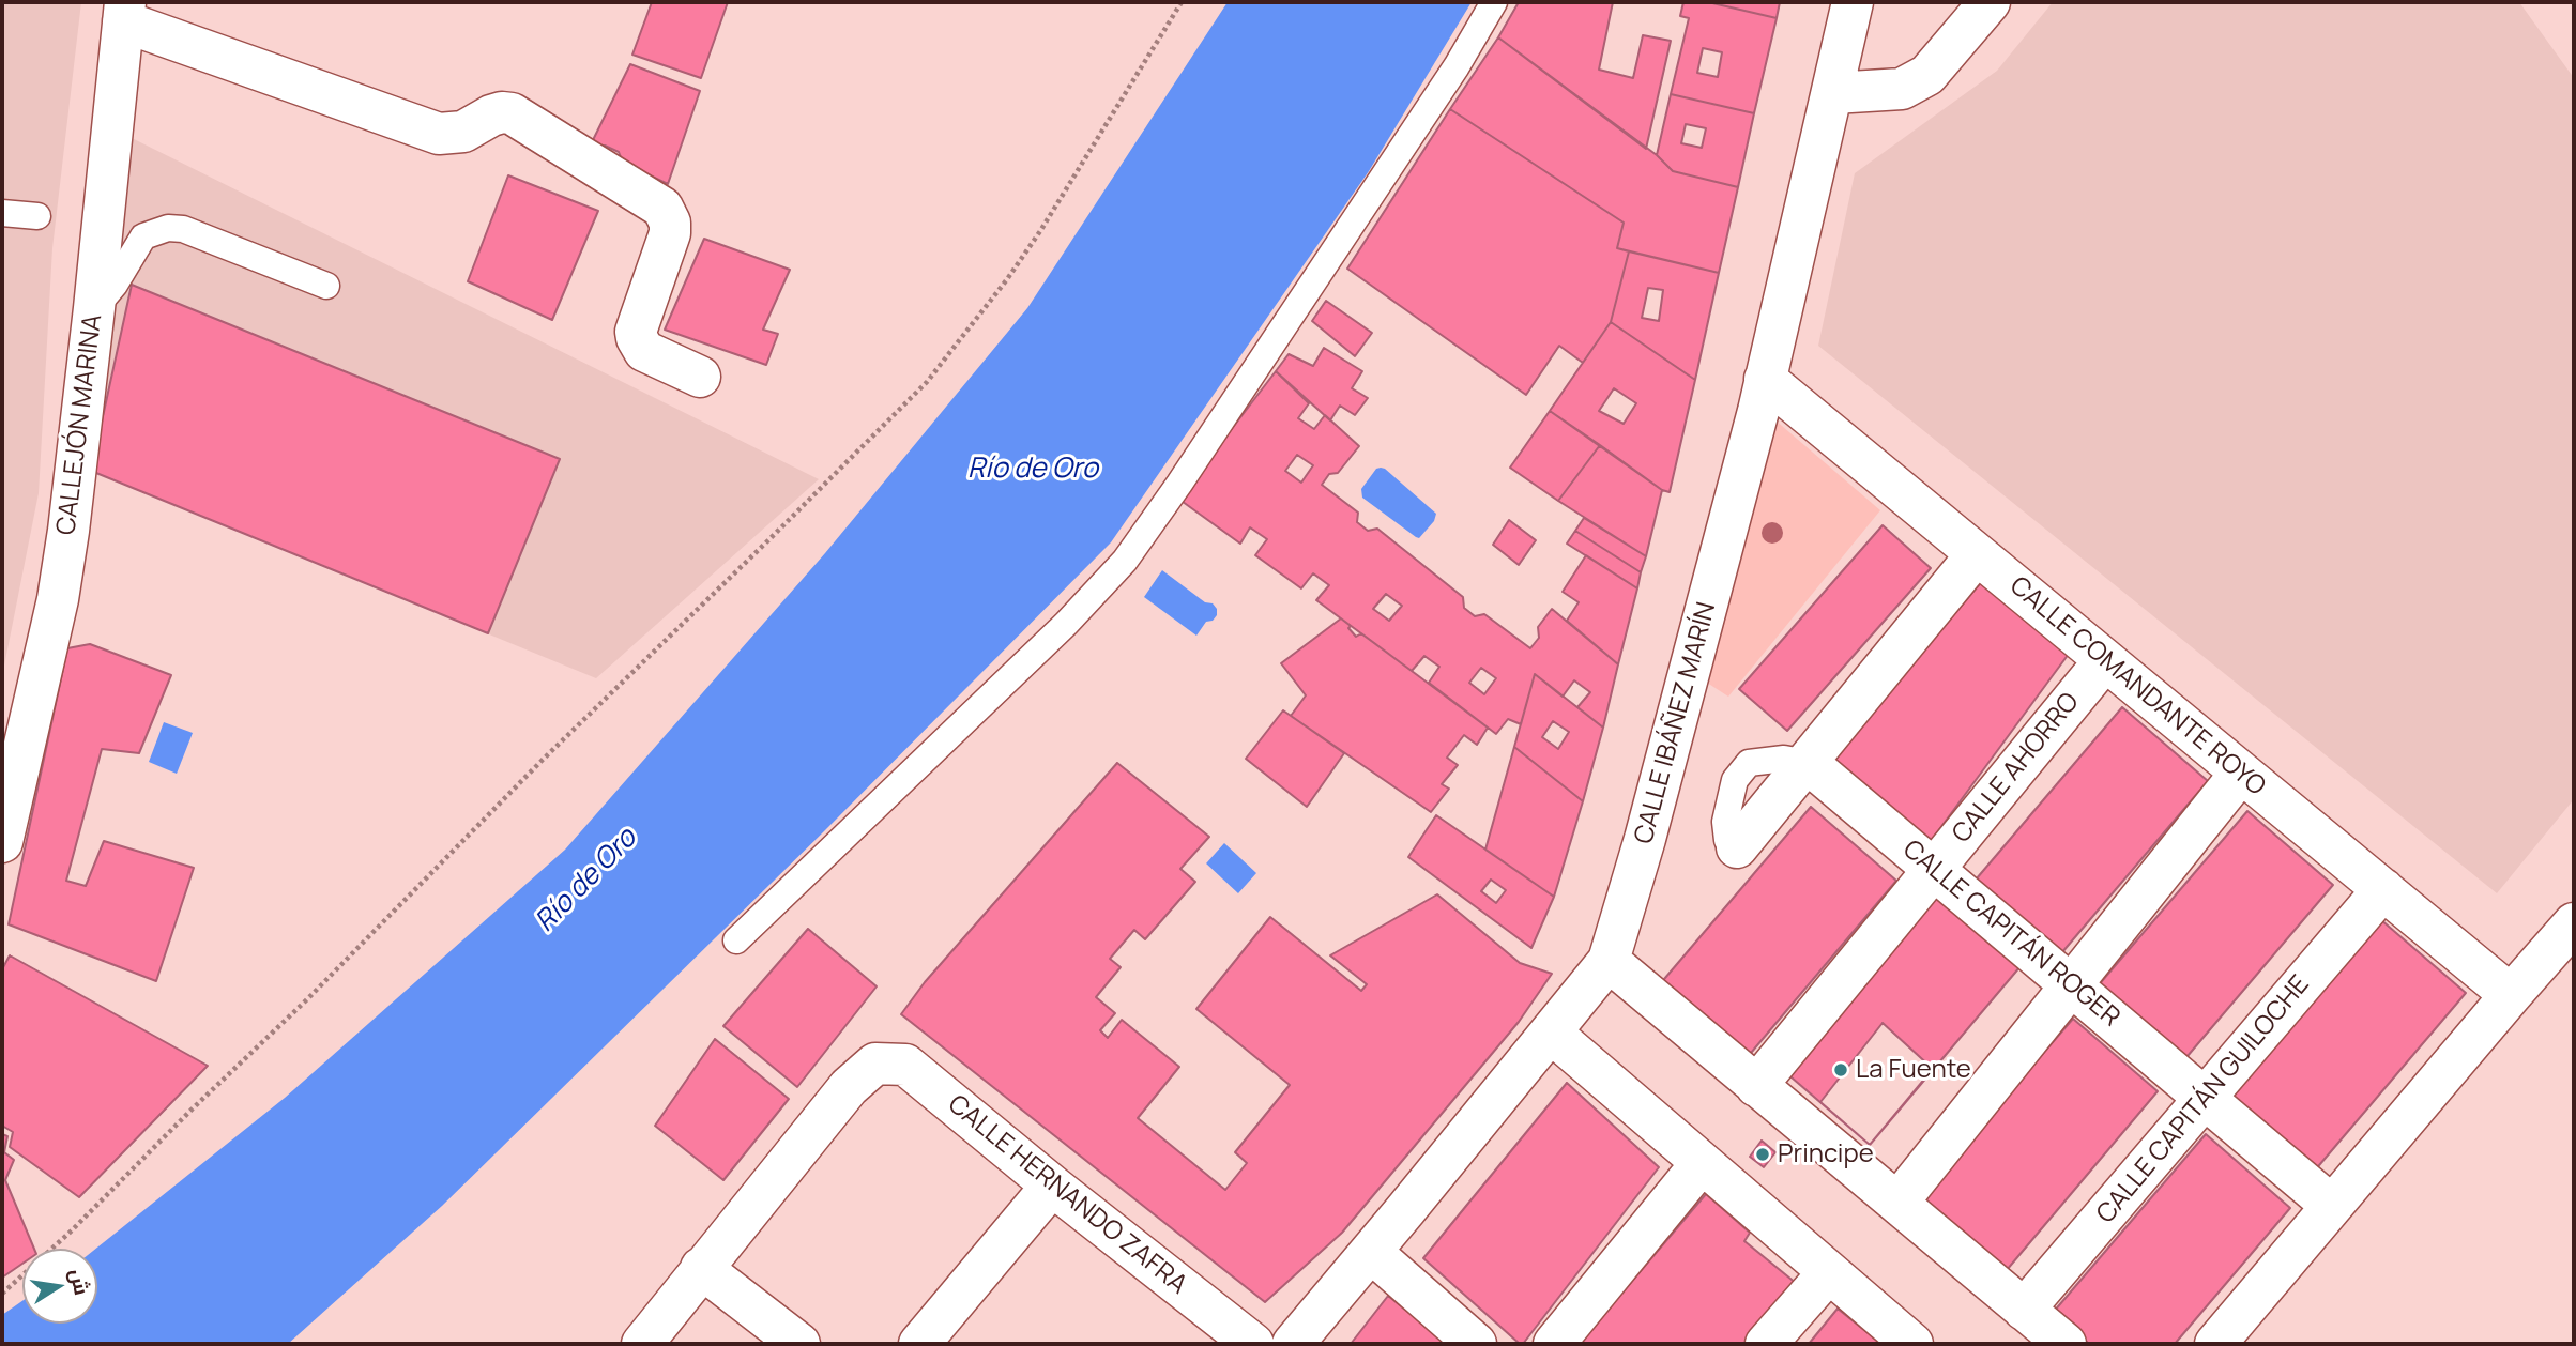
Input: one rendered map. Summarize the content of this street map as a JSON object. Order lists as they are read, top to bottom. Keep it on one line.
{"streets":{"street":["CALLEJÓN MARINA","CALLE COMANDANTE ROYO","CALLE IBÁÑEZ MARÍN","CALLE AHORRO","CALLE CAPITÁN ROGER","CALLE CAPITÁN GUILOCHE","CALLE HERNANDO ZAFRA"]},"crossings":[["CALLE COMANDANTE ROYO","CALLE IBÁÑEZ MARÍN"],["CALLE COMANDANTE ROYO","CALLE AHORRO"],["CALLE COMANDANTE ROYO","CALLE CAPITÁN GUILOCHE"],["CALLE AHORRO","CALLE CAPITÁN ROGER"],["CALLE CAPITÁN ROGER","CALLE CAPITÁN GUILOCHE"]],"water":["Río de Oro"],"places":["La Fuente","Principe"],"north":"right"}
